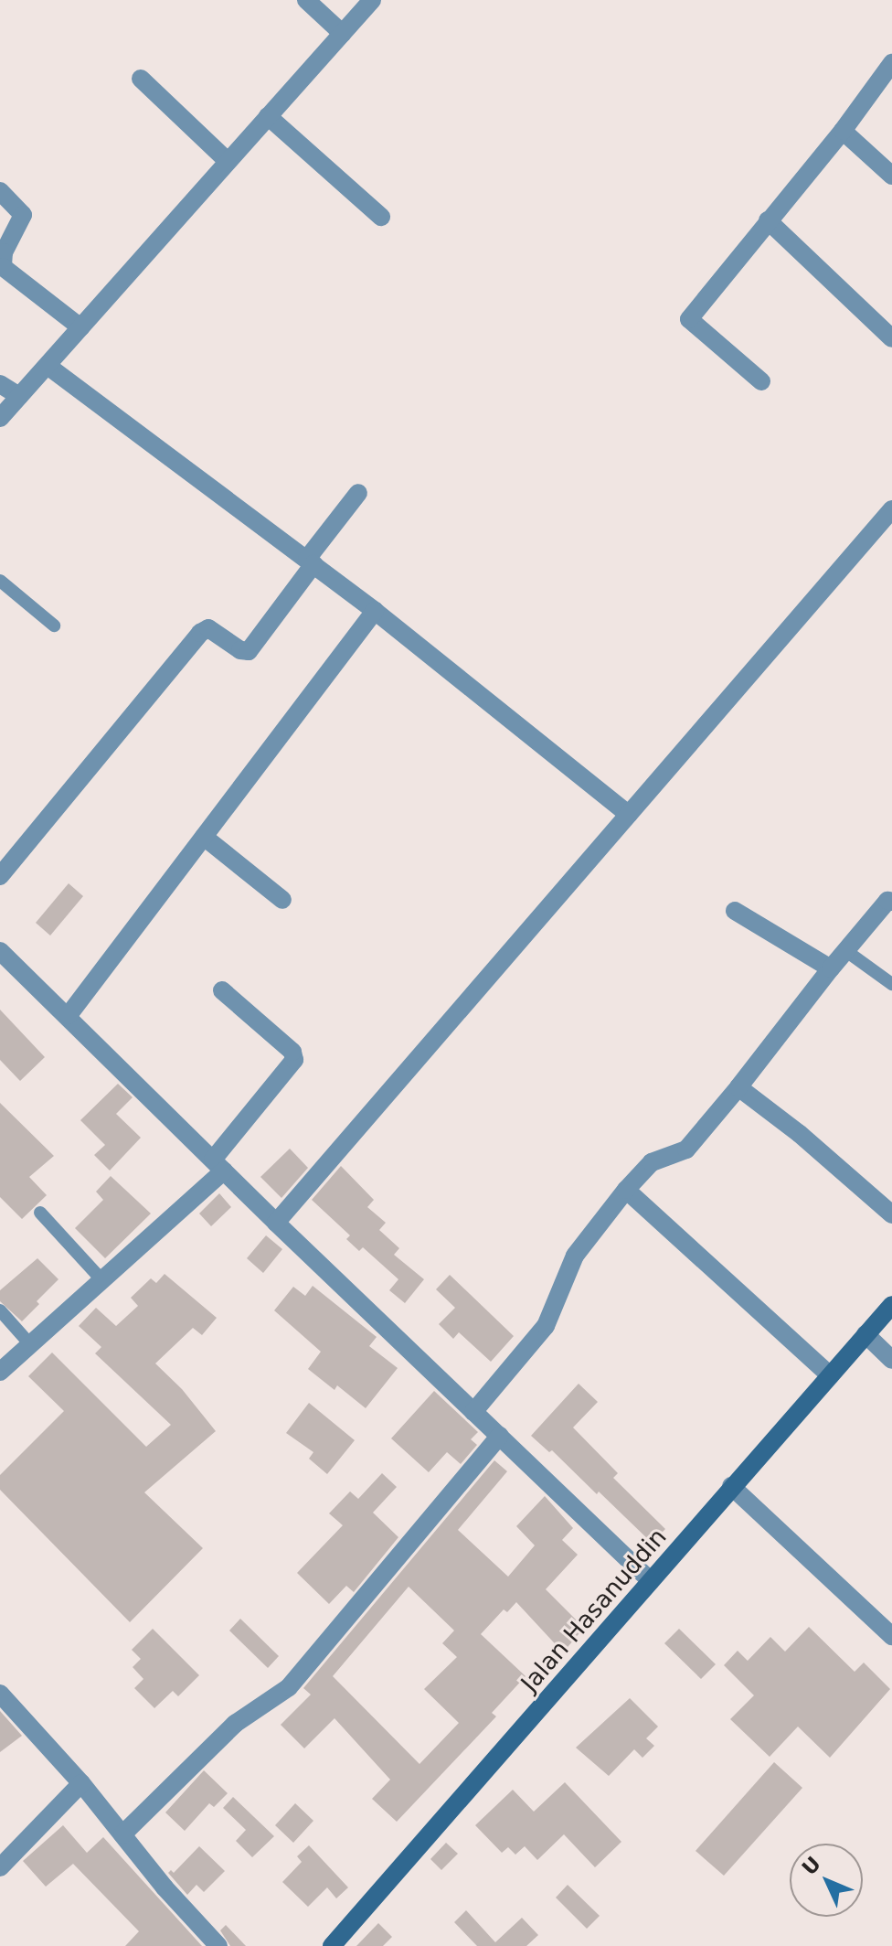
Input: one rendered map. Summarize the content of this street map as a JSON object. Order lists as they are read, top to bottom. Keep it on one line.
{"streets":{"main road":["Jalan Hasanuddin"]},"north":"top left"}
